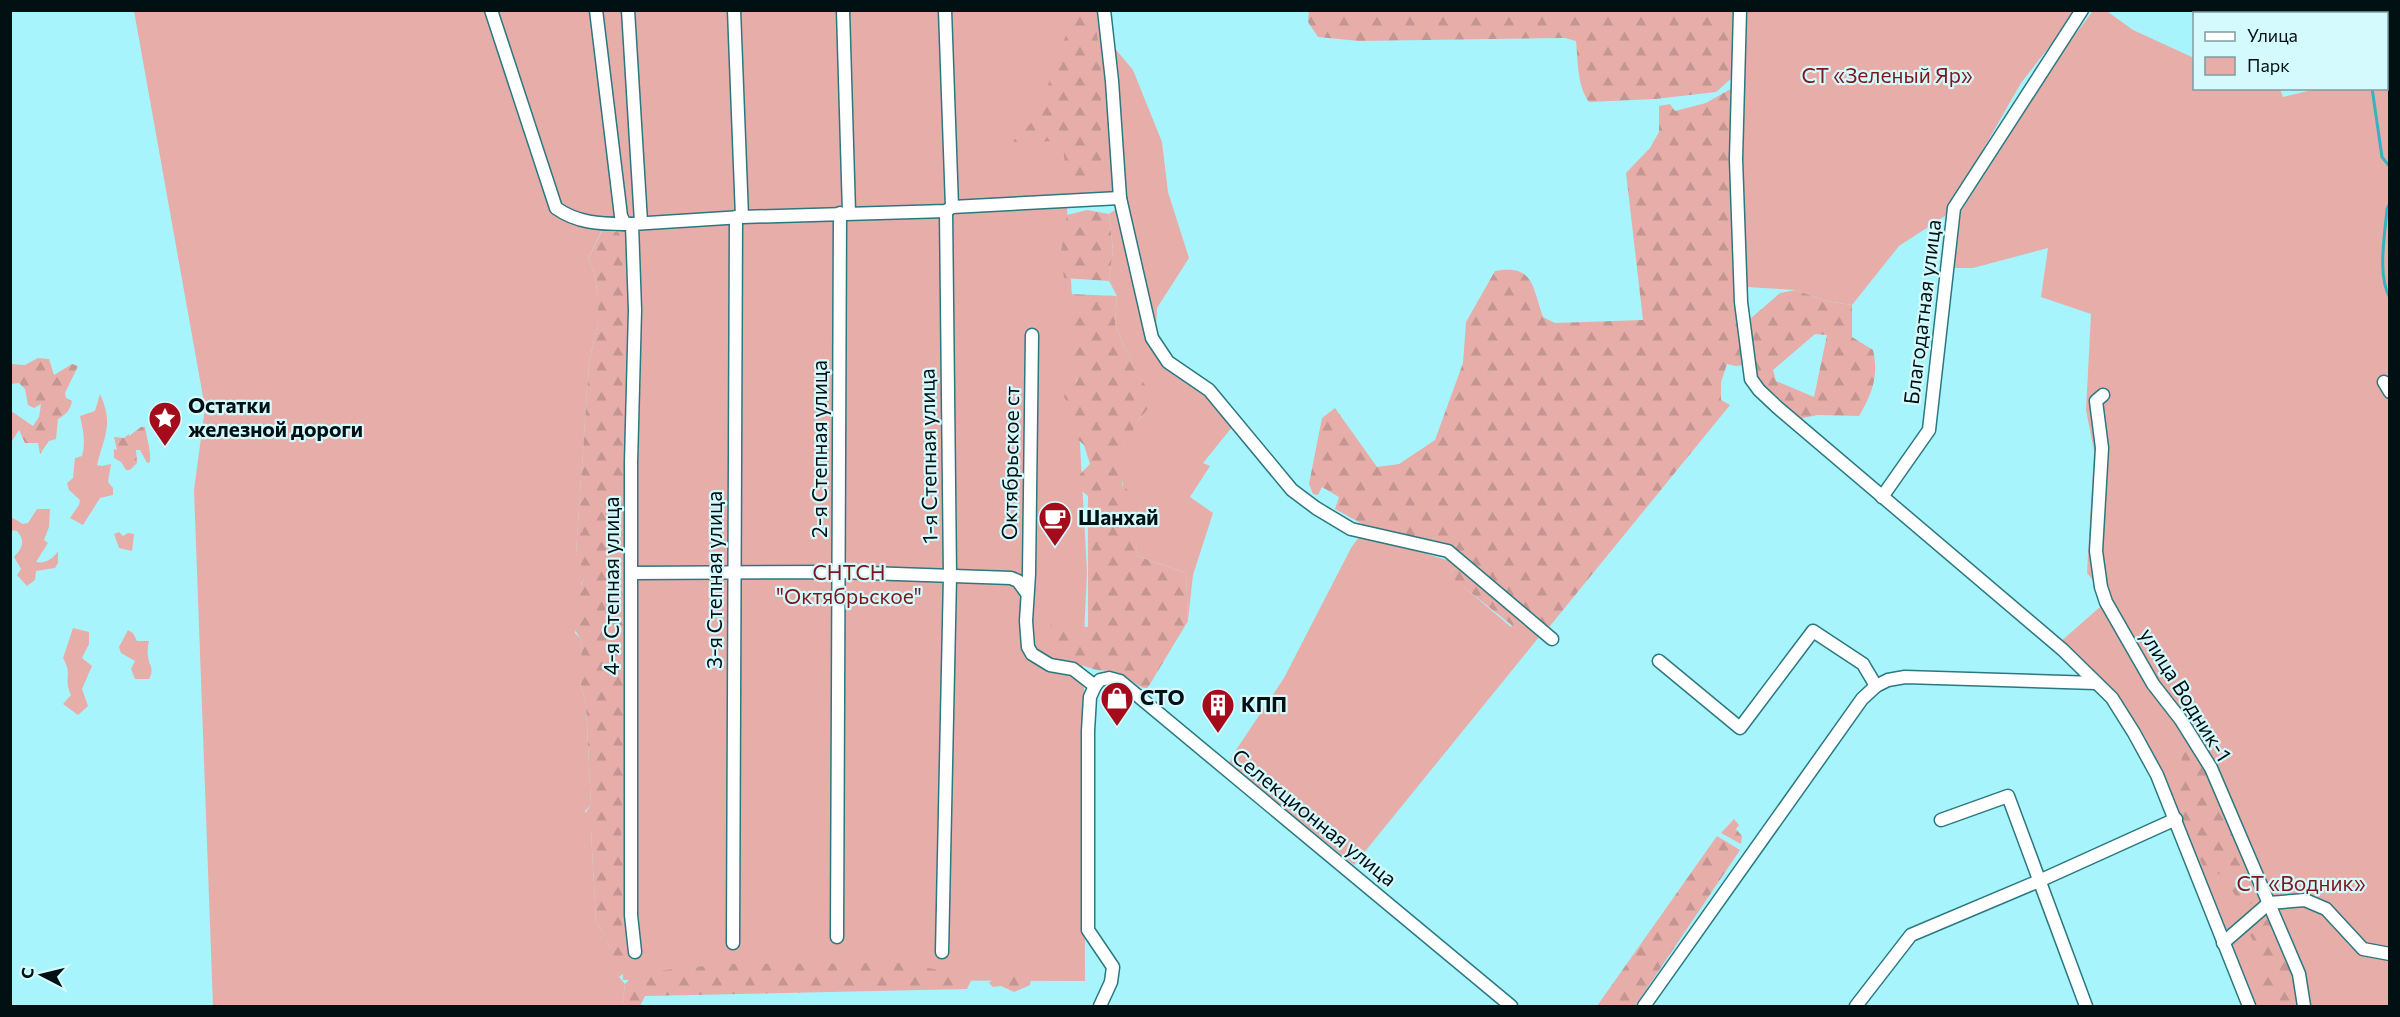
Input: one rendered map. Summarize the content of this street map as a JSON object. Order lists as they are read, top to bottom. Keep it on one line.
{"streets":{"street":["Благодатная улица","2-я Степная улица","1-я Степная улица","Октябрьское ст","3-я Степная улица","4-я Степная улица","улица Водник-1","Селекционная улица"]},"crossings":[["Октябрьское ст","Селекционная улица"]],"parks":["СТ «Зеленый Яр»","СНТСН \"Октябрьское\"","СТ «Водник»"],"places":{"place":["Остатки железной дороги"],"cafe":["Шанхай"],"shop":["СТО"],"building":["КПП"]},"legend":["Улица","Парк"],"north":"left"}
